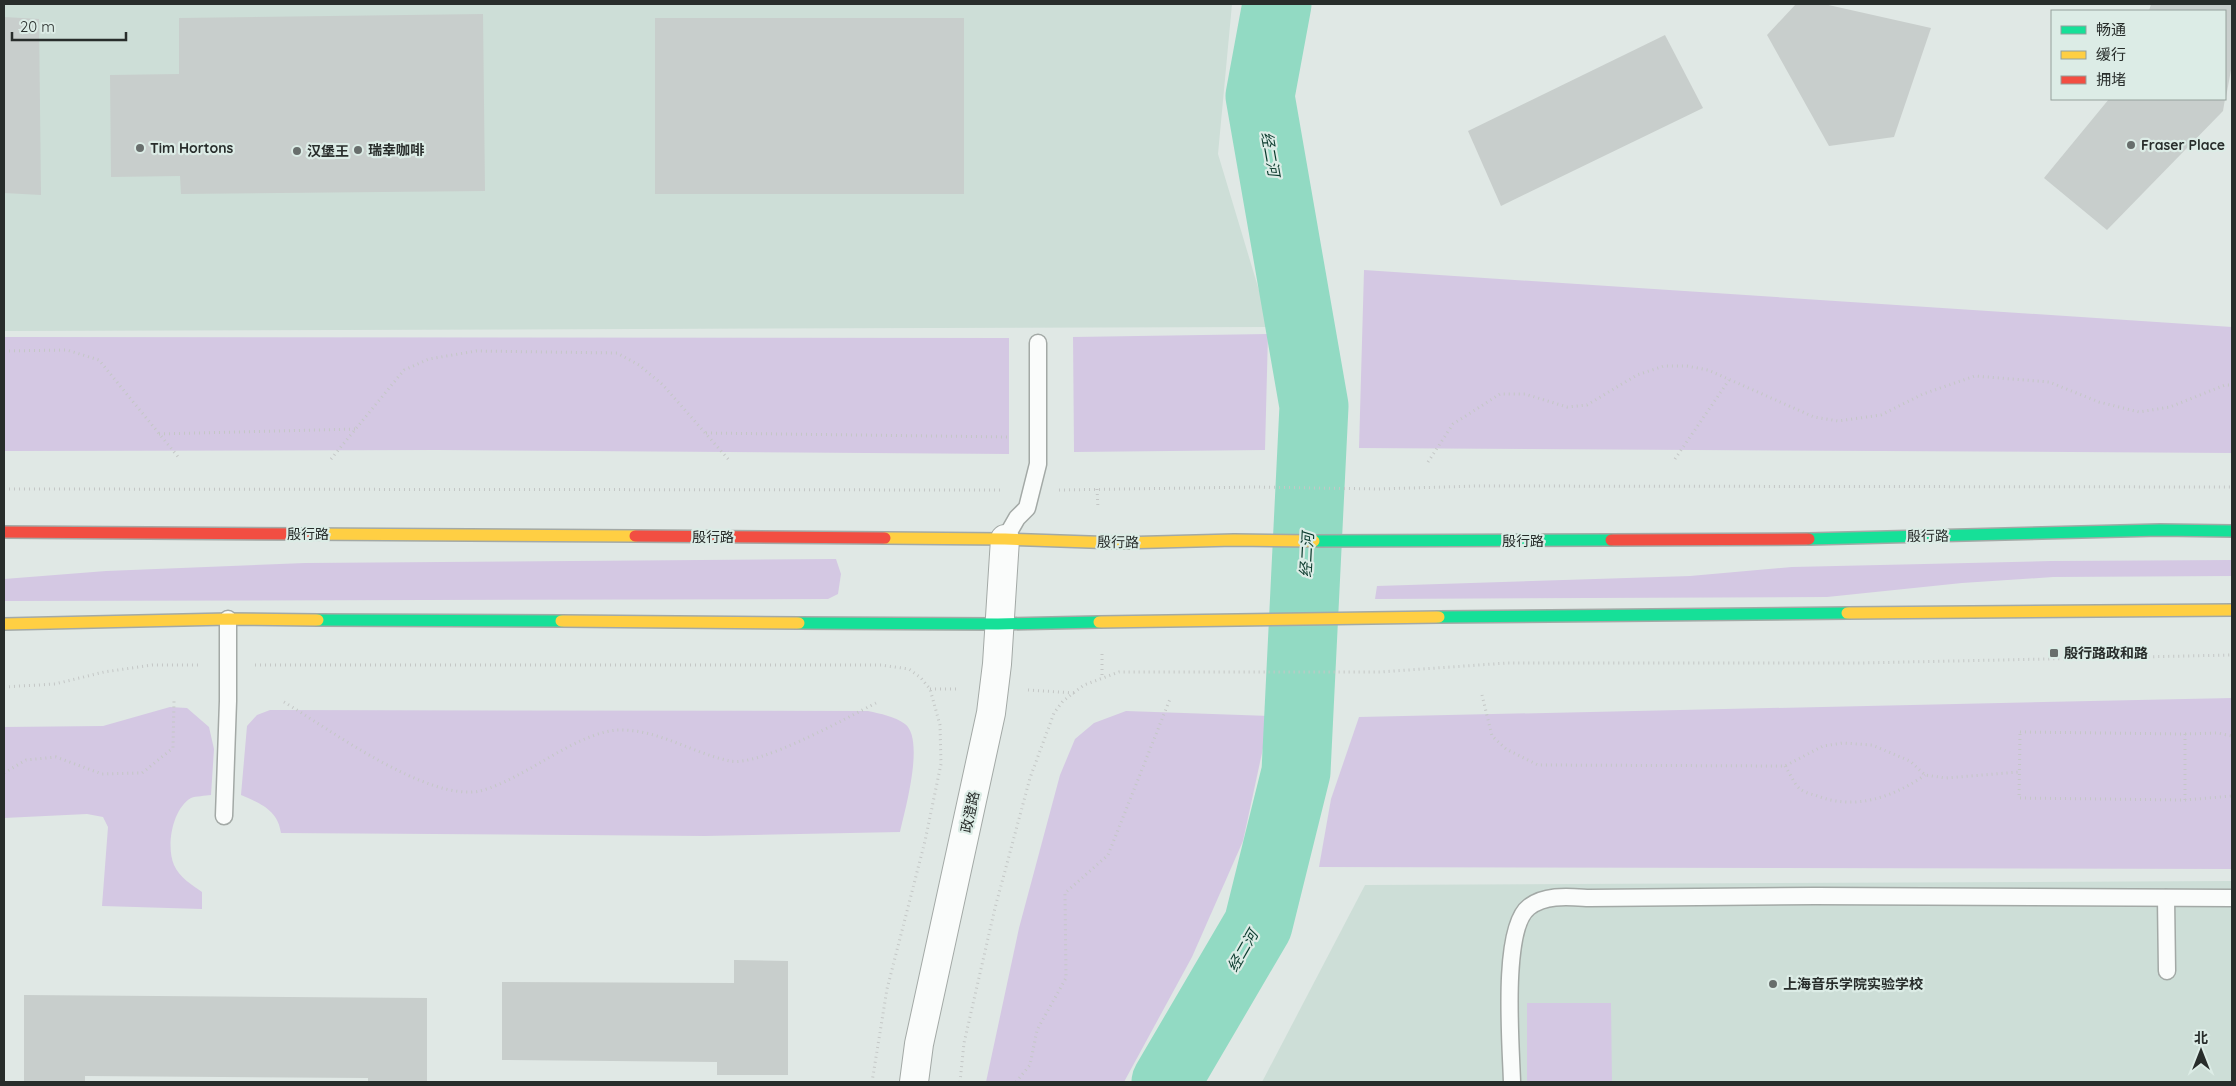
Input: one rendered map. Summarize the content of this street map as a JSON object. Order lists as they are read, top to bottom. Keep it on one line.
{"streets":{"main road":["殷行路"],"street":["政澄路"]},"crossings":[["殷行路","政澄路"]],"water":["经二河"],"places":{"other":["Fraser Place","Tim Hortons","瑞幸咖啡","汉堡王","上海音乐学院实验学校"],"transit":["殷行路政和路"]},"legend":["畅通","缓行","拥堵"],"scale_bar":"20 m","north":"top"}
